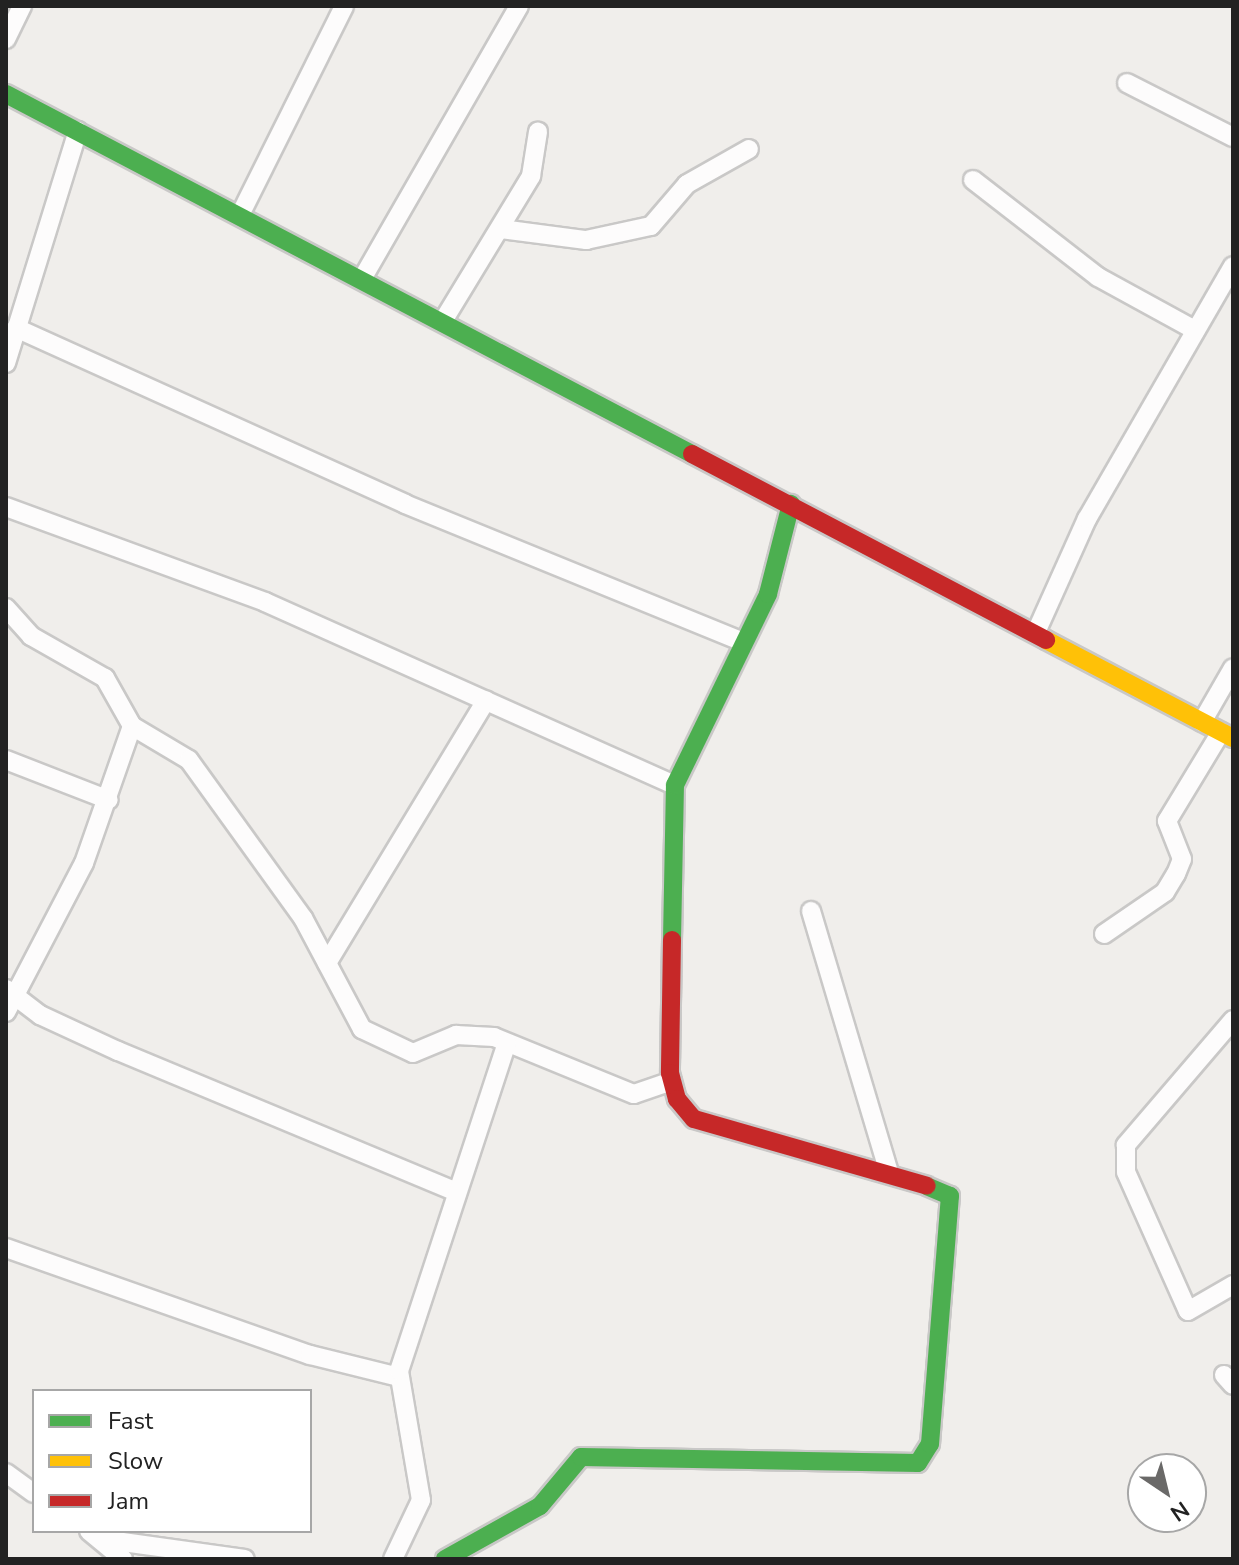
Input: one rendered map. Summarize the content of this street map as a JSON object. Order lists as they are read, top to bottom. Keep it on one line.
{"legend":["Fast","Slow","Jam"],"north":"bottom right"}
